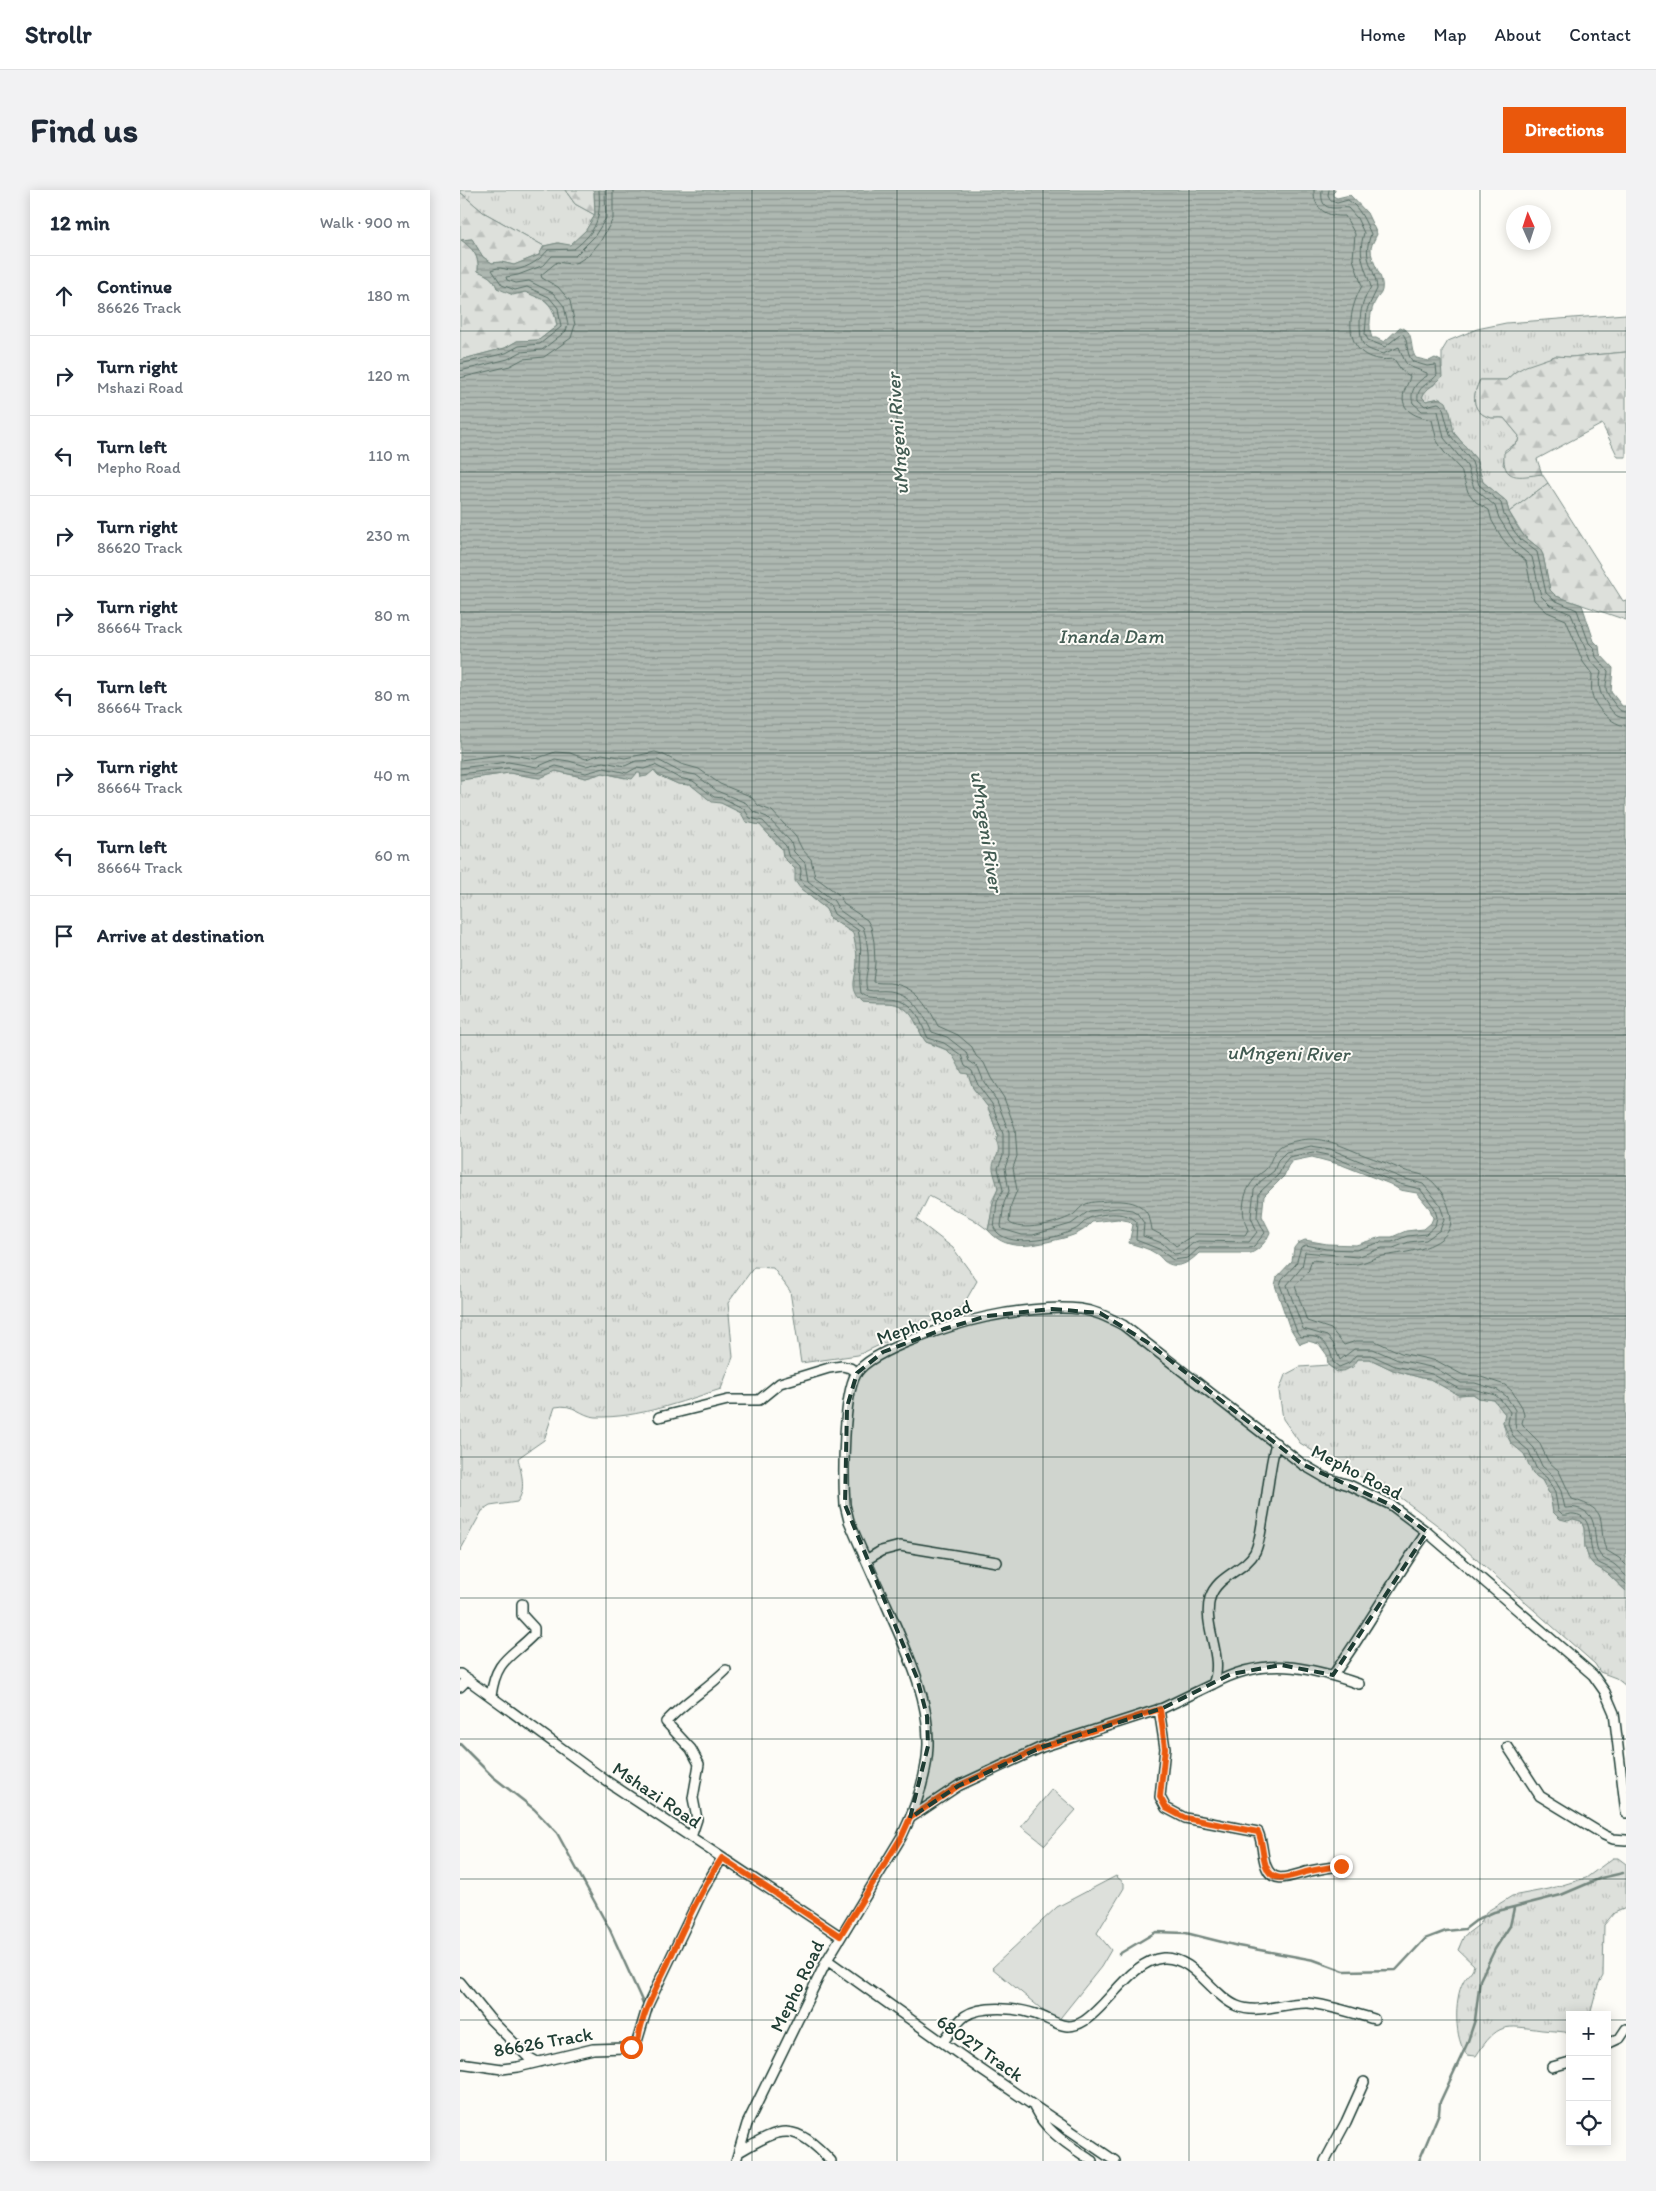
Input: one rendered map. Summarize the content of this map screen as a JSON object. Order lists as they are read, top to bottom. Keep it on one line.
{"streets":{"street":["Mepho Road","Mshazi Road","86626 Track","68027 Track"]},"crossings":[["Mepho Road","Mshazi Road"],["Mepho Road","68027 Track"],["Mshazi Road","86626 Track"]],"water":["uMngeni River","Inanda Dam"],"north":"top","page":{"header":"Strollr","nav":["Home","Map","About","Contact"],"buttons":"Directions","title":"Find us","heading":["12 min","Walk · 900 m"],"list":[["Continue","86626 Track","180 m"],["Turn right","Mshazi Road","120 m"],["Turn left","Mepho Road","110 m"],["Turn right","86620 Track","230 m"],["Turn right","86664 Track","80 m"],["Turn left","86664 Track","80 m"],["Turn right","86664 Track","40 m"],["Turn left","86664 Track","60 m"],"Arrive at destination"],"map_buttons":["+","−"]}}
